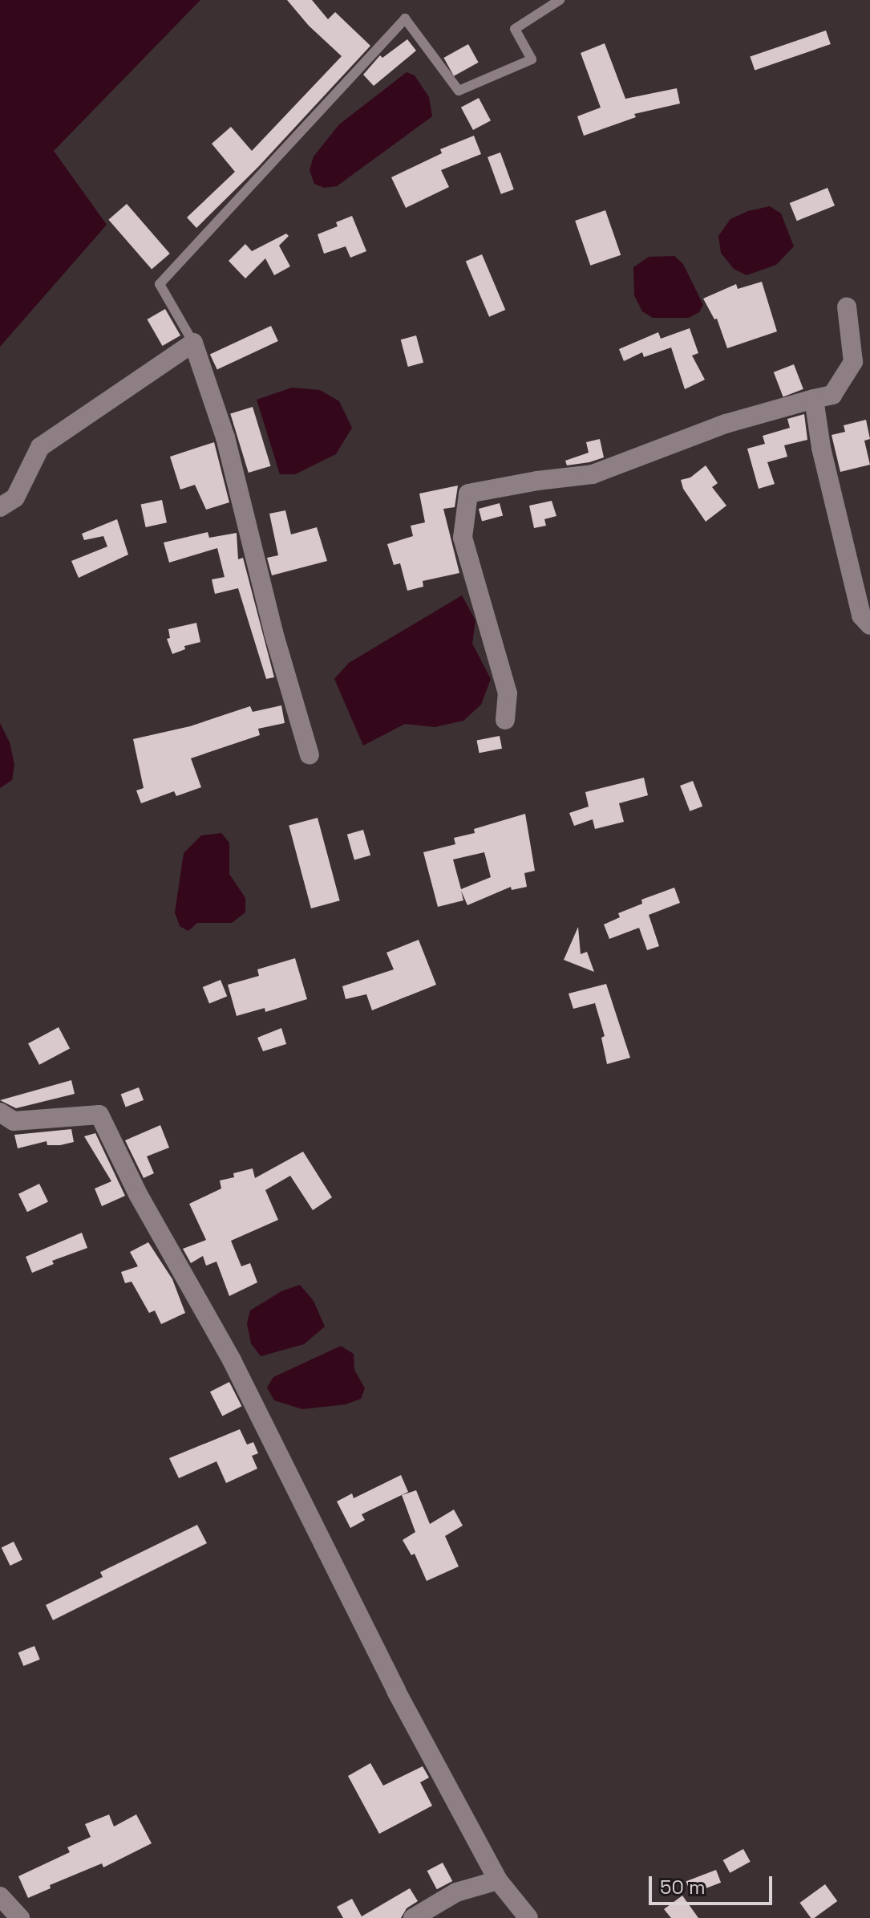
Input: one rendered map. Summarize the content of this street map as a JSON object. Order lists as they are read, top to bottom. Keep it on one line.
{"scale_bar":"50 m"}
